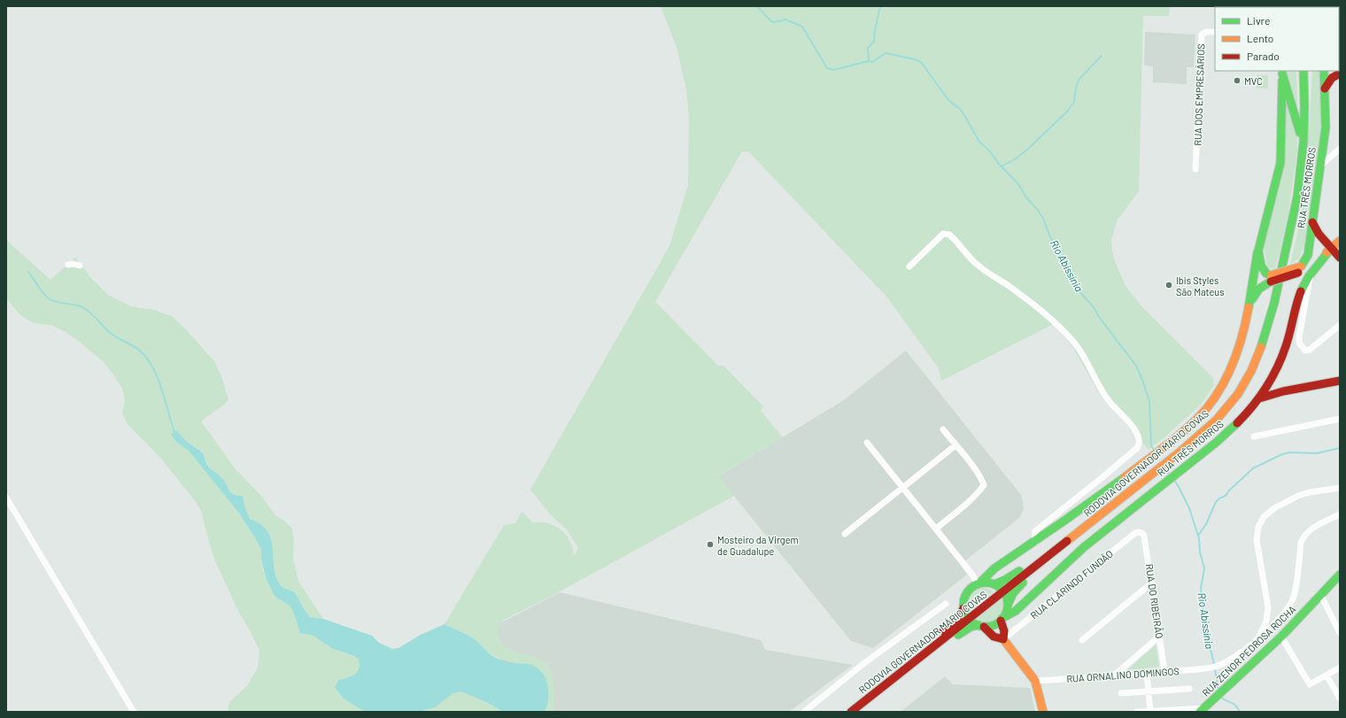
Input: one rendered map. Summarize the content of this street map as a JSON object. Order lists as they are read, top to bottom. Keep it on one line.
{"streets":{"main road":["RUA TRÊS MORROS","RODOVIA GOVERNADOR MÁRIO COVAS","RUA ZENOR PEDROSA ROCHA"],"street":["RUA DOS EMPRESÁRIOS","RUA CLARINDO FUNDÃO","RUA DO RIBEIRÃO","RUA ORNALINO DOMINGOS"]},"crossings":[["RUA TRÊS MORROS","RODOVIA GOVERNADOR MÁRIO COVAS"],["RUA CLARINDO FUNDÃO","RUA DO RIBEIRÃO"],["RUA DO RIBEIRÃO","RUA ORNALINO DOMINGOS"]],"water":["Rio Abissínia"],"places":["MVC","Ibis Styles São Mateus","Mosteiro da Virgem de Guadalupe"],"legend":["Livre","Lento","Parado"]}
